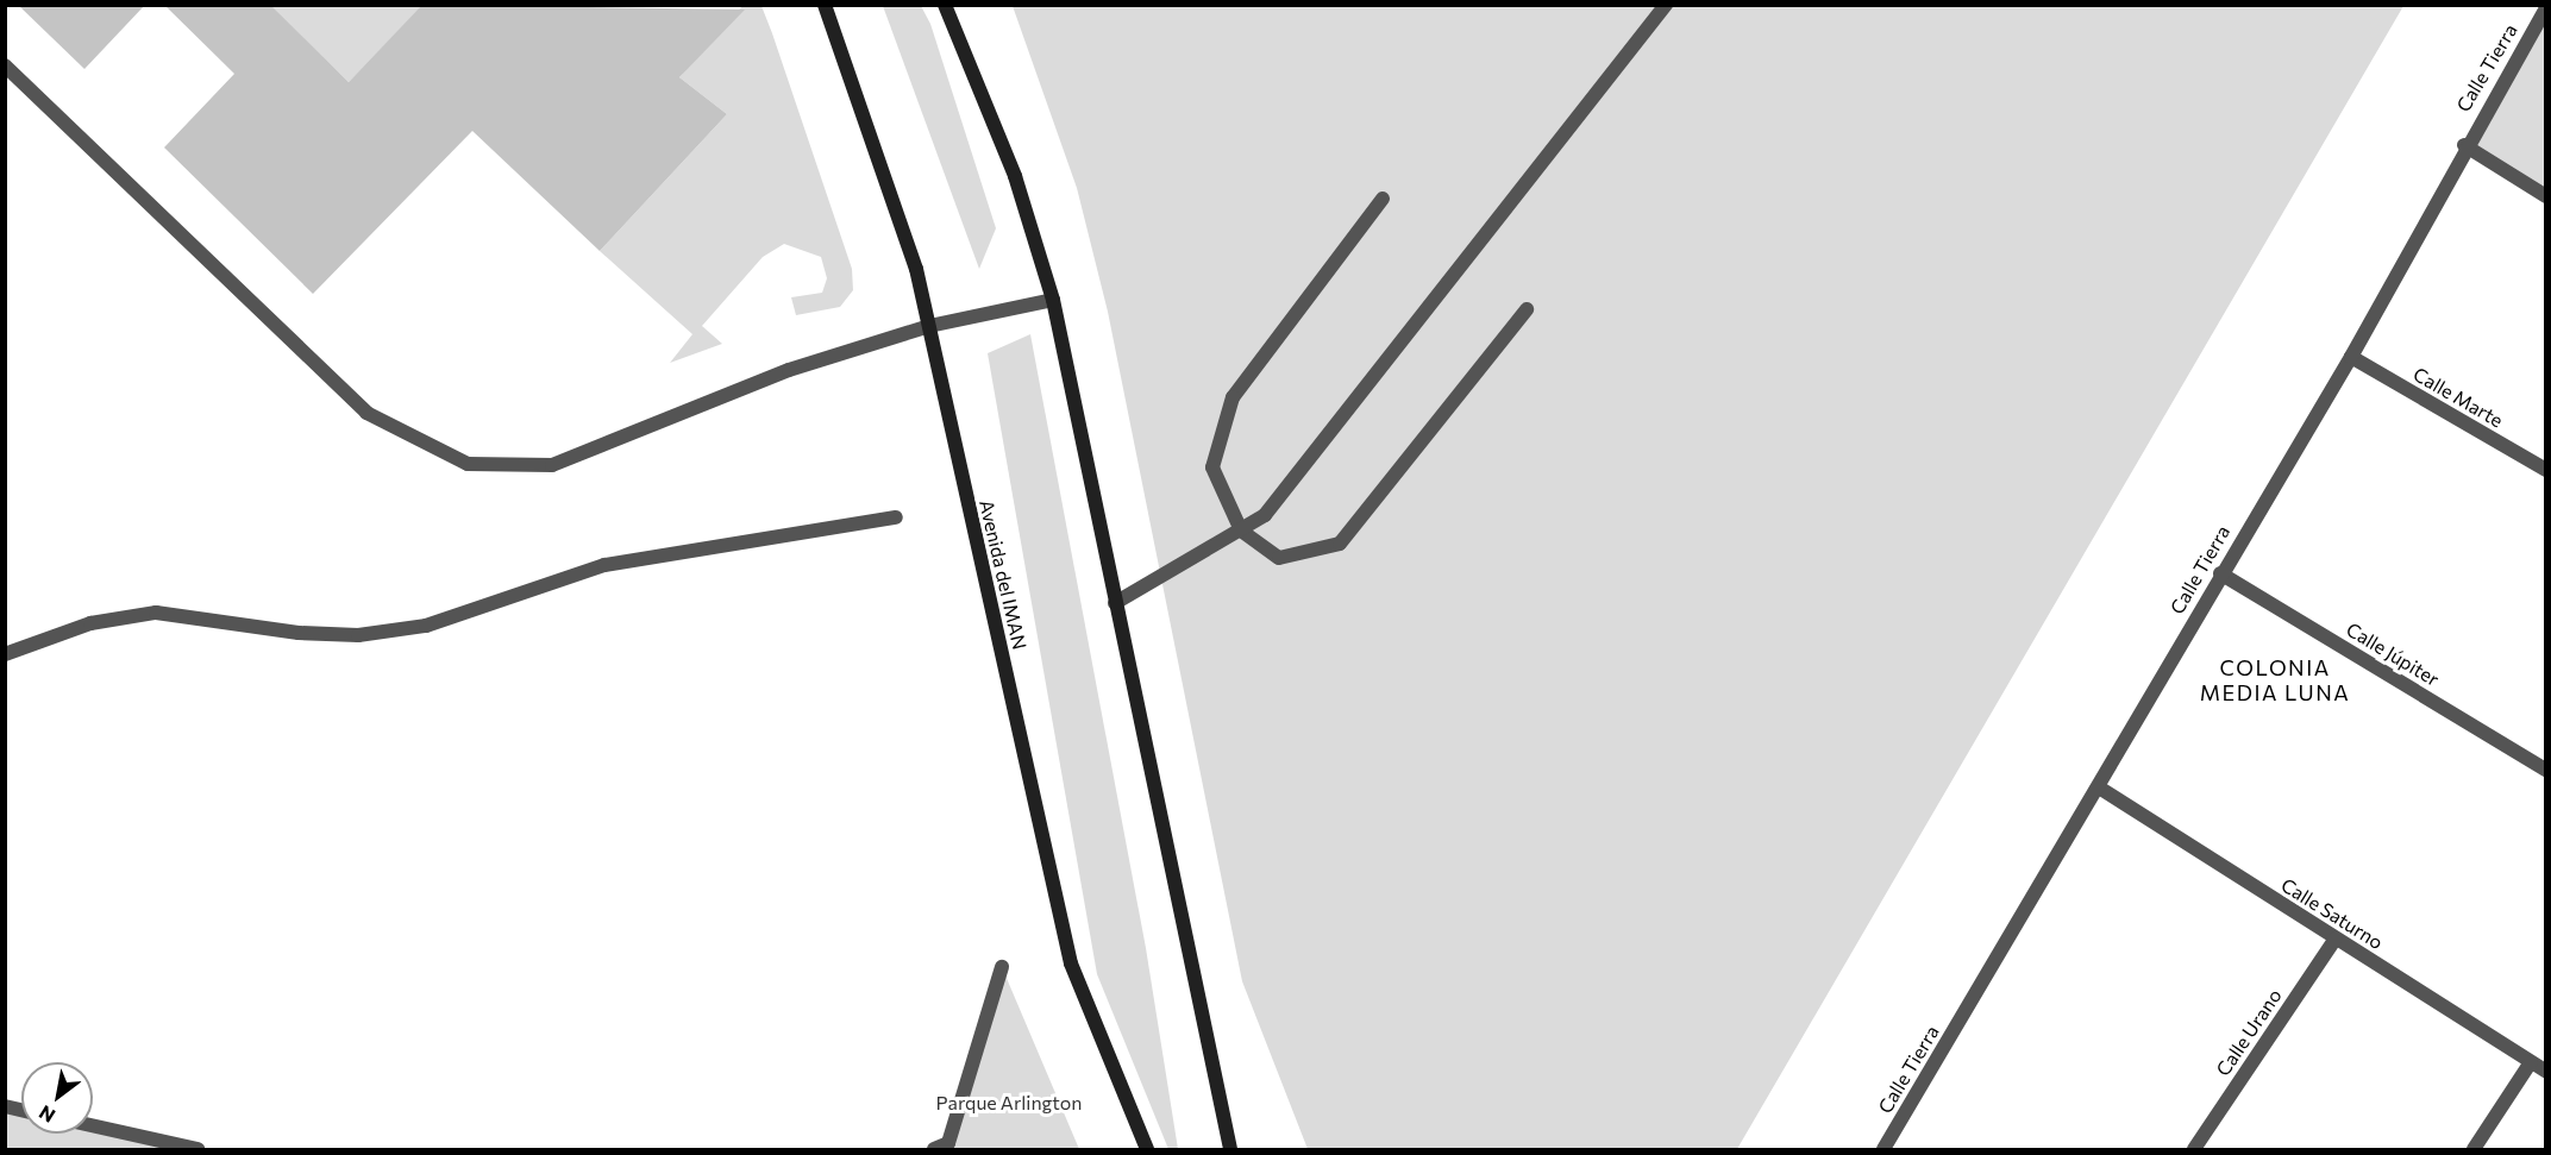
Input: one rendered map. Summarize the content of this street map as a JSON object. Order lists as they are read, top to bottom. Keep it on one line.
{"streets":{"main road":["Avenida del IMAN"],"street":["Calle Tierra","Calle Marte","Calle Júpiter","Calle Saturno","Calle Urano"]},"crossings":[["Calle Tierra","Calle Marte"],["Calle Tierra","Calle Júpiter"],["Calle Tierra","Calle Saturno"],["Calle Saturno","Calle Urano"]],"districts":["COLONIA MEDIA LUNA"],"parks":["Parque Arlington"],"north":"bottom left"}
